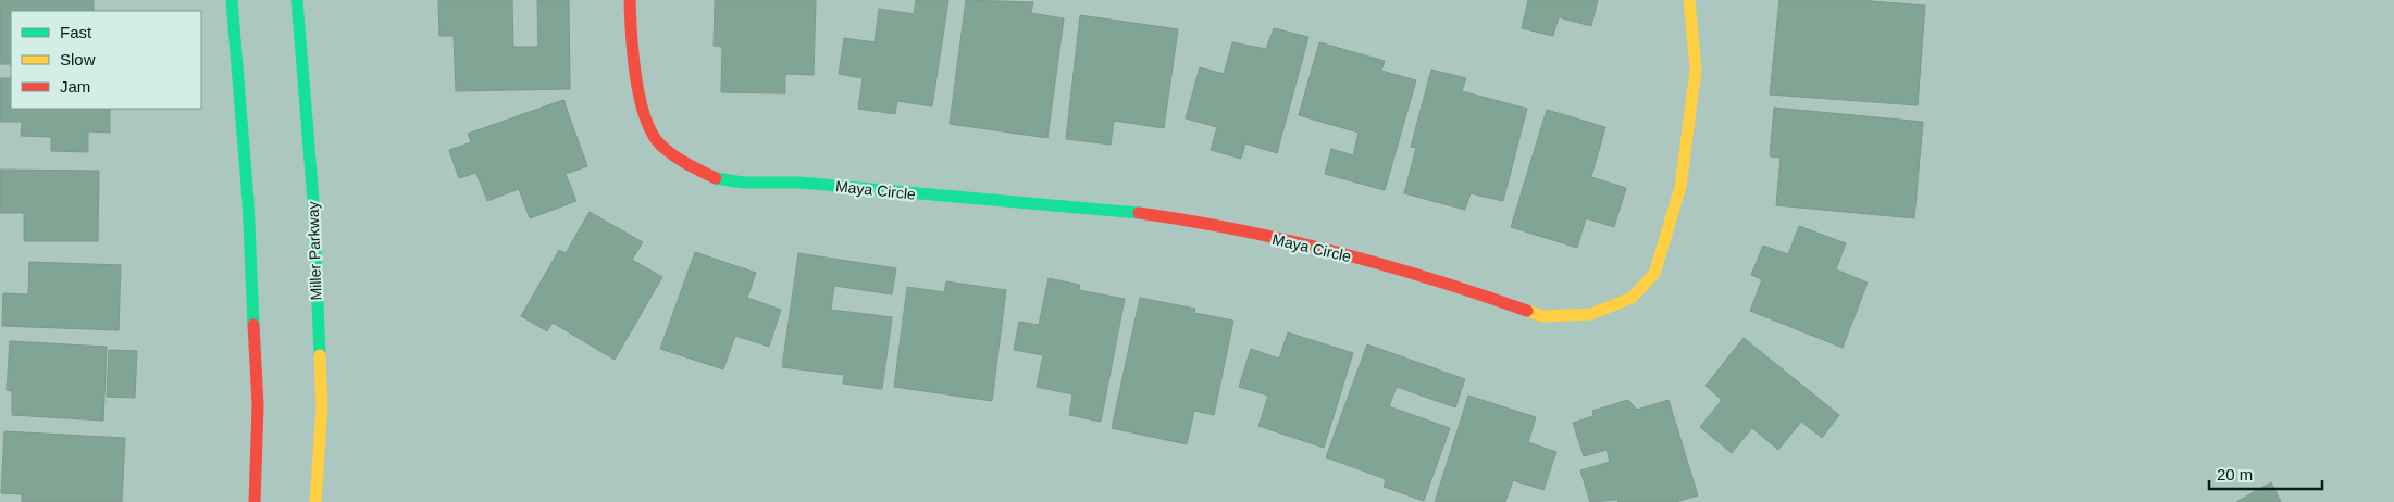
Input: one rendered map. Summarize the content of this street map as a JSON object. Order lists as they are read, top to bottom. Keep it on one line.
{"streets":{"street":["Maya Circle","Miller Parkway"]},"legend":["Fast","Slow","Jam"],"scale_bar":"20 m"}
